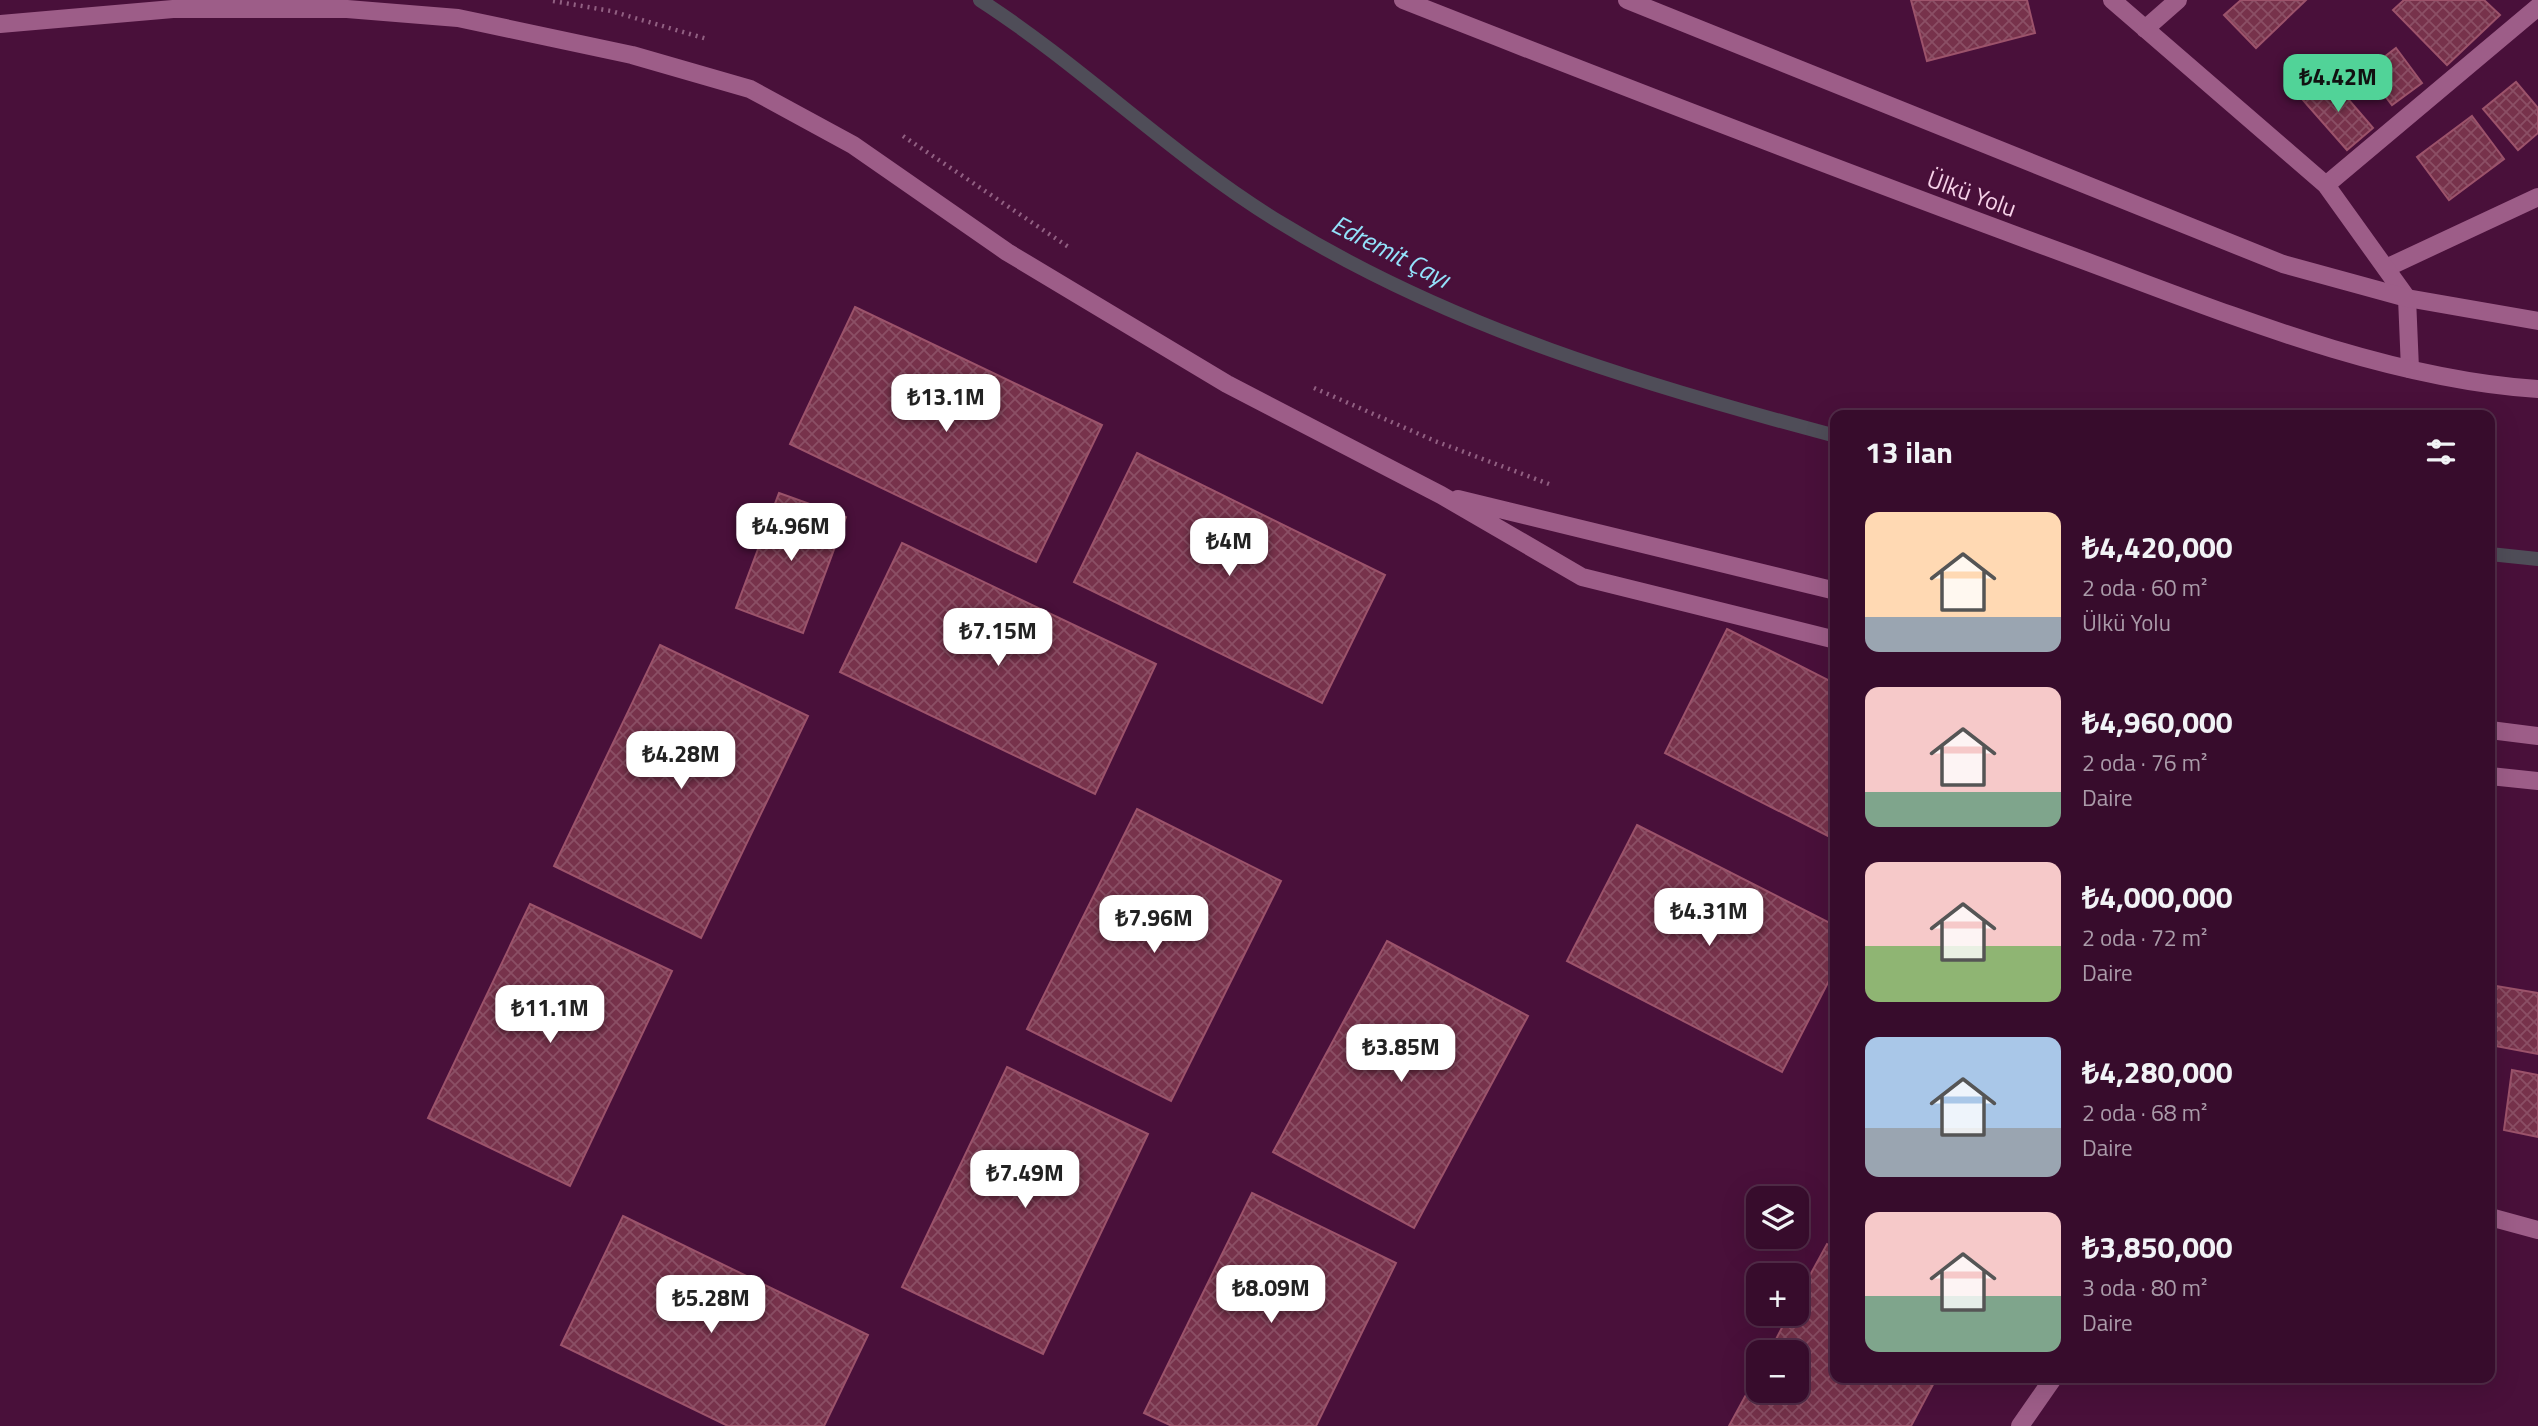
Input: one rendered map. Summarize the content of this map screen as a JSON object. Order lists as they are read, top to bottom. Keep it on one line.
{"streets":{"street":["Ülkü Yolu"]},"water":["Edremit Çayı"],"page":{"price":["₺4.42M","₺13.1M","₺4.96M","₺4M","₺7.15M","₺4.28M","₺4.31M","₺7.96M","₺11.1M","₺3.85M","₺7.49M","₺8.09M","₺5.28M"],"heading":"13 ilan","list":[{"name":"₺4,420,000","note":"2 oda · 60 m² · Ülkü Yolu"},{"name":"₺4,960,000","note":"2 oda · 76 m² · Daire"},{"name":"₺4,000,000","note":"2 oda · 72 m² · Daire"},{"name":"₺4,280,000","note":"2 oda · 68 m² · Daire"},{"name":"₺3,850,000","note":"3 oda · 80 m² · Daire"}],"map_buttons":["+","−"]}}
